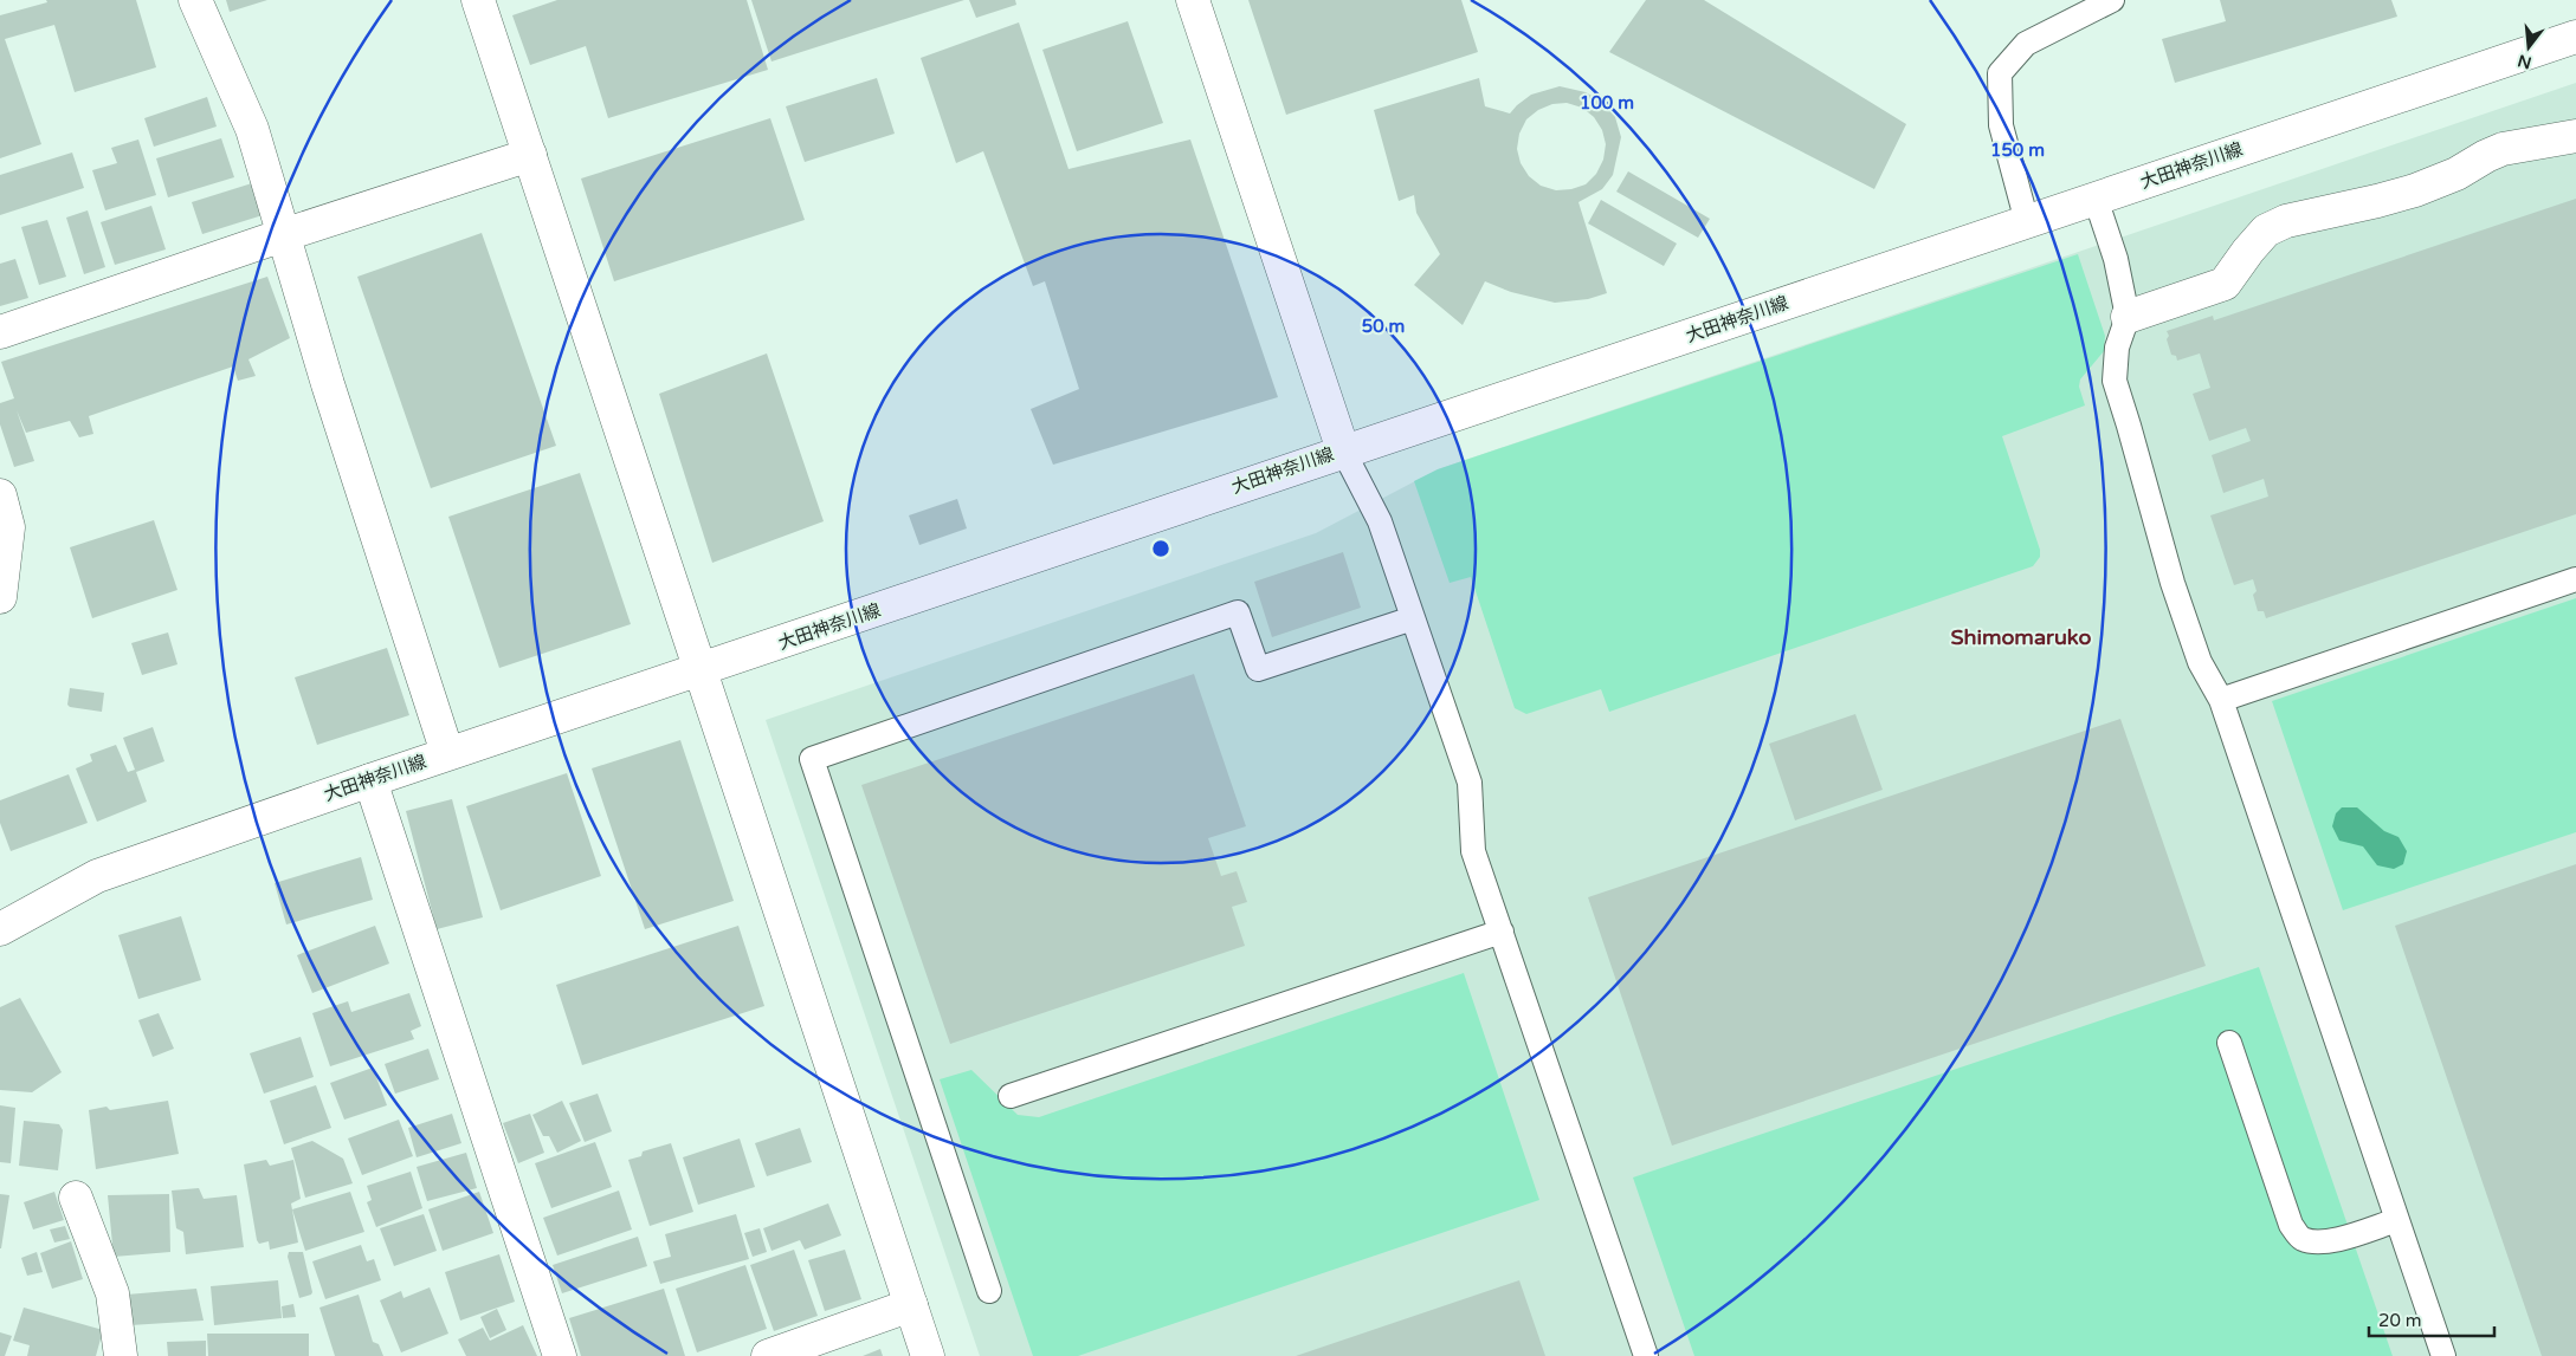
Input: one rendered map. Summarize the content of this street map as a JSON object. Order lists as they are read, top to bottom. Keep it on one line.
{"streets":{"street":["大田神奈川線"]},"districts":["Shimomaruko"],"scale_bar":"20 m","north":"bottom","rings":["100 m","150 m","50 m"]}
